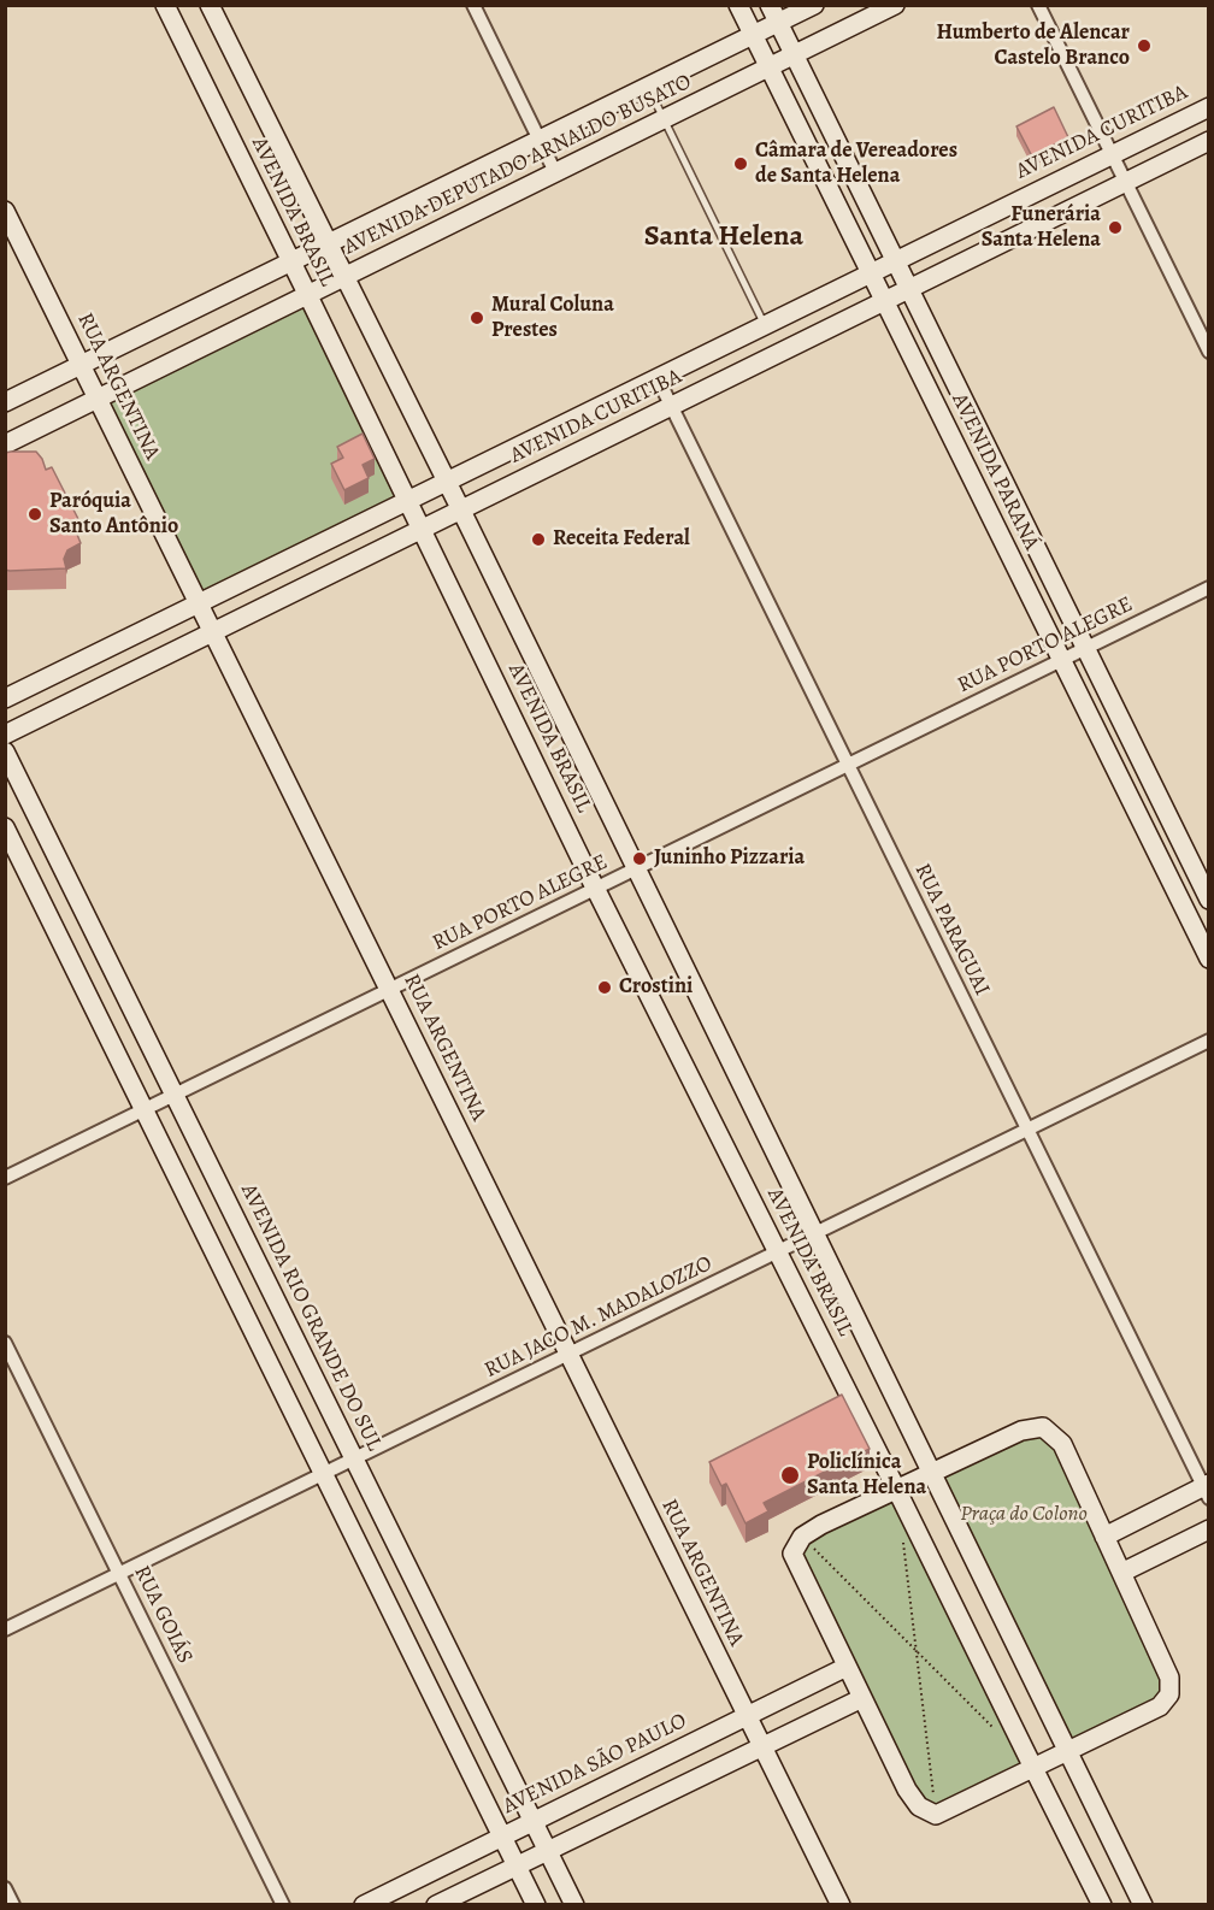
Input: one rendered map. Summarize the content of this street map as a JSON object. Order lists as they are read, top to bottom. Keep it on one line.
{"streets":{"street":["AVENIDA CURITIBA","AVENIDA DEPUTADO ARNALDO BUSATO","AVENIDA BRASIL","RUA ARGENTINA","AVENIDA PARANÁ","RUA PORTO ALEGRE","RUA PARAGUAI","AVENIDA RIO GRANDE DO SUL","RUA JACO M. MADALOZZO","RUA GOIÁS","AVENIDA SÃO PAULO"]},"crossings":[["AVENIDA CURITIBA","AVENIDA BRASIL"],["AVENIDA CURITIBA","RUA ARGENTINA"],["AVENIDA CURITIBA","AVENIDA PARANÁ"],["AVENIDA CURITIBA","RUA PARAGUAI"],["AVENIDA DEPUTADO ARNALDO BUSATO","AVENIDA BRASIL"],["AVENIDA DEPUTADO ARNALDO BUSATO","RUA ARGENTINA"],["AVENIDA DEPUTADO ARNALDO BUSATO","AVENIDA PARANÁ"],["AVENIDA BRASIL","RUA PORTO ALEGRE"],["AVENIDA BRASIL","RUA JACO M. MADALOZZO"],["RUA ARGENTINA","RUA PORTO ALEGRE"],["RUA ARGENTINA","RUA JACO M. MADALOZZO"],["RUA ARGENTINA","AVENIDA SÃO PAULO"],["AVENIDA PARANÁ","RUA PORTO ALEGRE"],["RUA PORTO ALEGRE","RUA PARAGUAI"],["RUA PORTO ALEGRE","AVENIDA RIO GRANDE DO SUL"],["RUA PARAGUAI","RUA JACO M. MADALOZZO"],["AVENIDA RIO GRANDE DO SUL","RUA JACO M. MADALOZZO"],["AVENIDA RIO GRANDE DO SUL","AVENIDA SÃO PAULO"],["RUA JACO M. MADALOZZO","RUA GOIÁS"]],"districts":["Santa Helena"],"parks":["Praça do Colono"],"places":["Humberto de Alencar Castelo Branco","Câmara de Vereadores de Santa Helena","Funerária Santa Helena","Mural Coluna Prestes","Paróquia Santo Antônio","Receita Federal","Juninho Pizzaria","Crostini","Policlínica Santa Helena"]}
